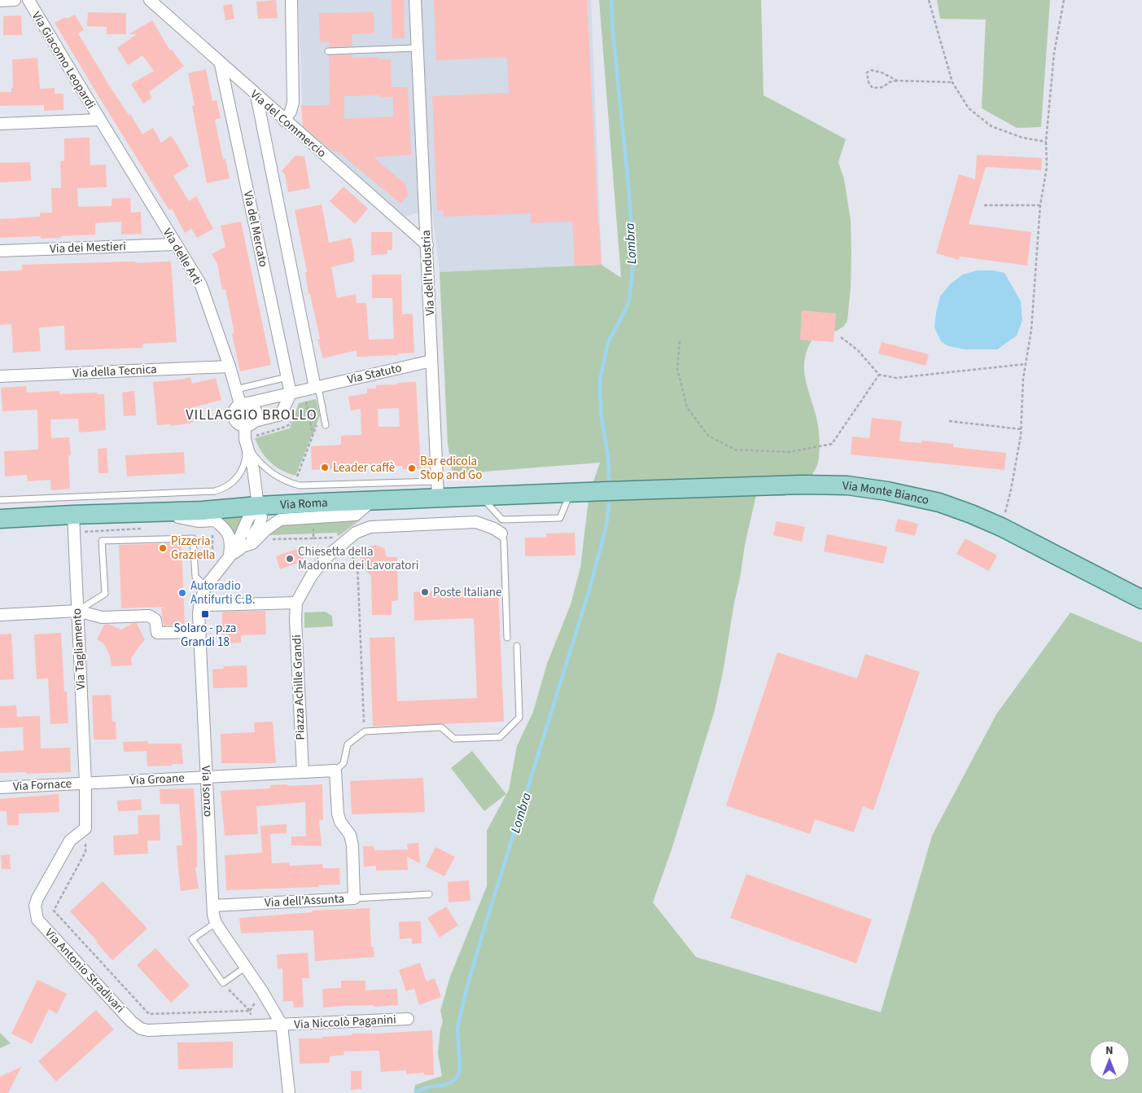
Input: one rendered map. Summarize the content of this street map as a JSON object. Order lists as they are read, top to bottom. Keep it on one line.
{"streets":{"main road":["Via Monte Bianco","Via Roma"],"street":["Via Giacomo Leopardi","Via del Commercio","Via del Mercato","Via dei Mestieri","Via delle Arti","Via dell'Industria","Via della Tecnica","Via Statuto","Via Tagliamento","Piazza Achille Grandi","Via Groane","Via Fornace","Via Isonzo","Via dell'Assunta","Via Antonio Stradivari","Via Niccolò Paganini"]},"crossings":[["Via Giacomo Leopardi","Via delle Arti"],["Via del Commercio","Via del Mercato"],["Via del Commercio","Via dell'Industria"],["Via del Mercato","Via Statuto"],["Via dei Mestieri","Via delle Arti"],["Via delle Arti","Via della Tecnica"],["Via delle Arti","Via Statuto"],["Via dell'Industria","Via Statuto"],["Via dell'Industria","Via Roma"],["Via Monte Bianco","Via Roma"],["Via Roma","Via Tagliamento"],["Via Roma","Via Isonzo"],["Via Tagliamento","Via Groane"],["Via Tagliamento","Via Fornace"],["Piazza Achille Grandi","Via Groane"],["Via Groane","Via Fornace"],["Via Groane","Via Isonzo"],["Via Isonzo","Via dell'Assunta"],["Via Isonzo","Via Antonio Stradivari"],["Via Isonzo","Via Niccolò Paganini"],["Via Antonio Stradivari","Via Niccolò Paganini"]],"districts":["VILLAGGIO BROLLO"],"water":["Lombra"],"places":{"other":["Leader caffè","Bar edicola Stop and Go","Pizzeria Graziella","Chiesetta della Madonna dei Lavoratori","Poste Italiane","Autoradio Antifurti C.B."],"transit":["Solaro - p.za Grandi 18"]},"north":"top"}
